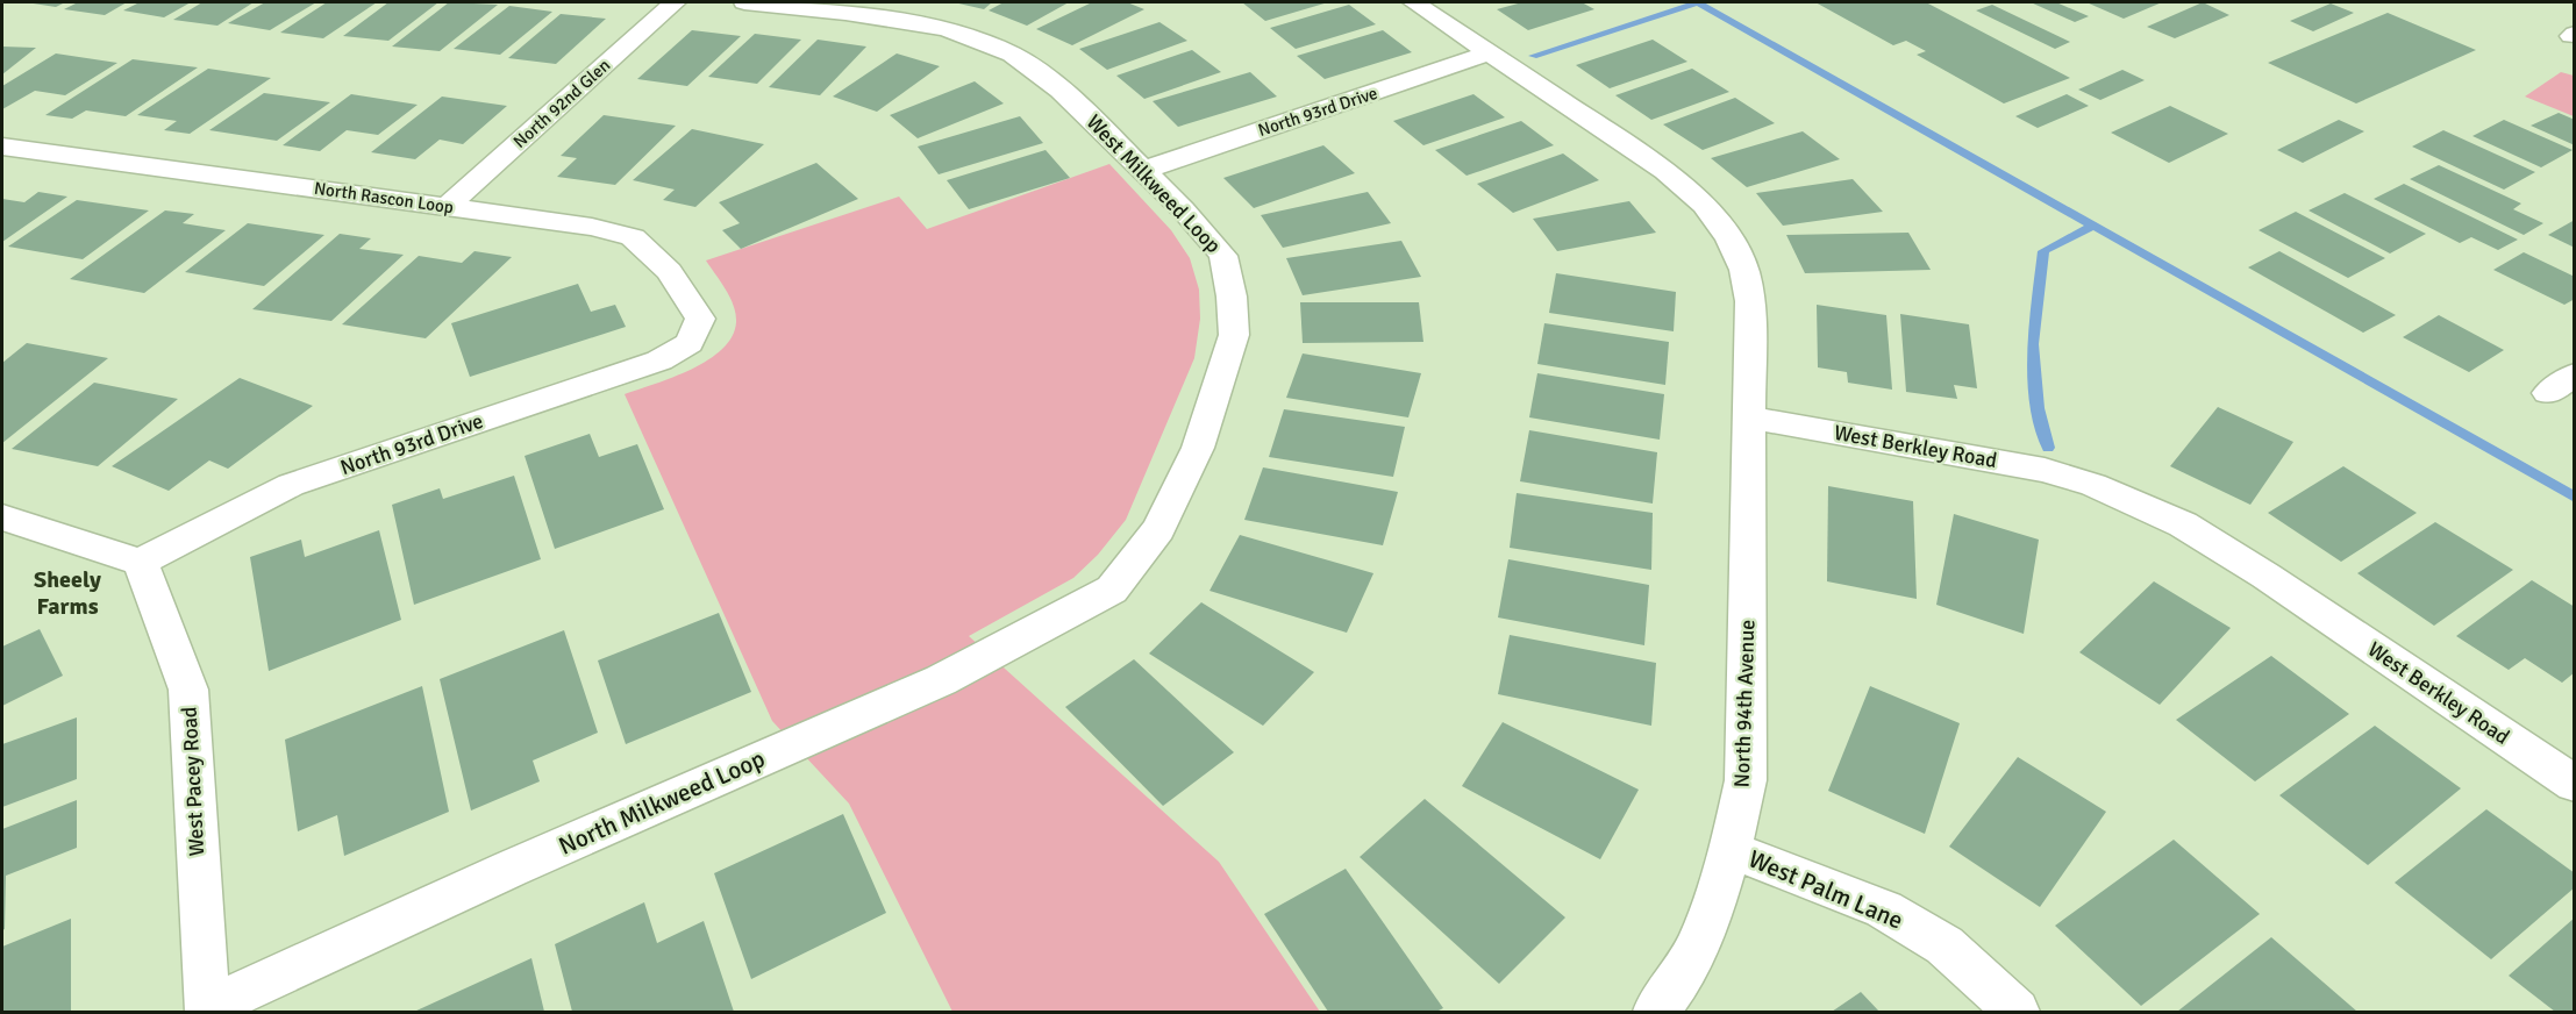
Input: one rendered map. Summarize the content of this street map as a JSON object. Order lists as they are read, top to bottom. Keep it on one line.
{"streets":{"street":["North 92nd Glen","North 93rd Drive","West Milkweed Loop","North Rascon Loop","West Berkley Road","North 94th Avenue","West Pacey Road","North Milkweed Loop","West Palm Lane"]},"crossings":[["North 92nd Glen","North Rascon Loop"],["North 93rd Drive","West Milkweed Loop"],["North 93rd Drive","North Rascon Loop"],["North 93rd Drive","West Pacey Road"],["West Milkweed Loop","North Milkweed Loop"],["West Berkley Road","North 94th Avenue"],["North 94th Avenue","West Palm Lane"],["West Pacey Road","North Milkweed Loop"]],"districts":["Sheely Farms"]}
